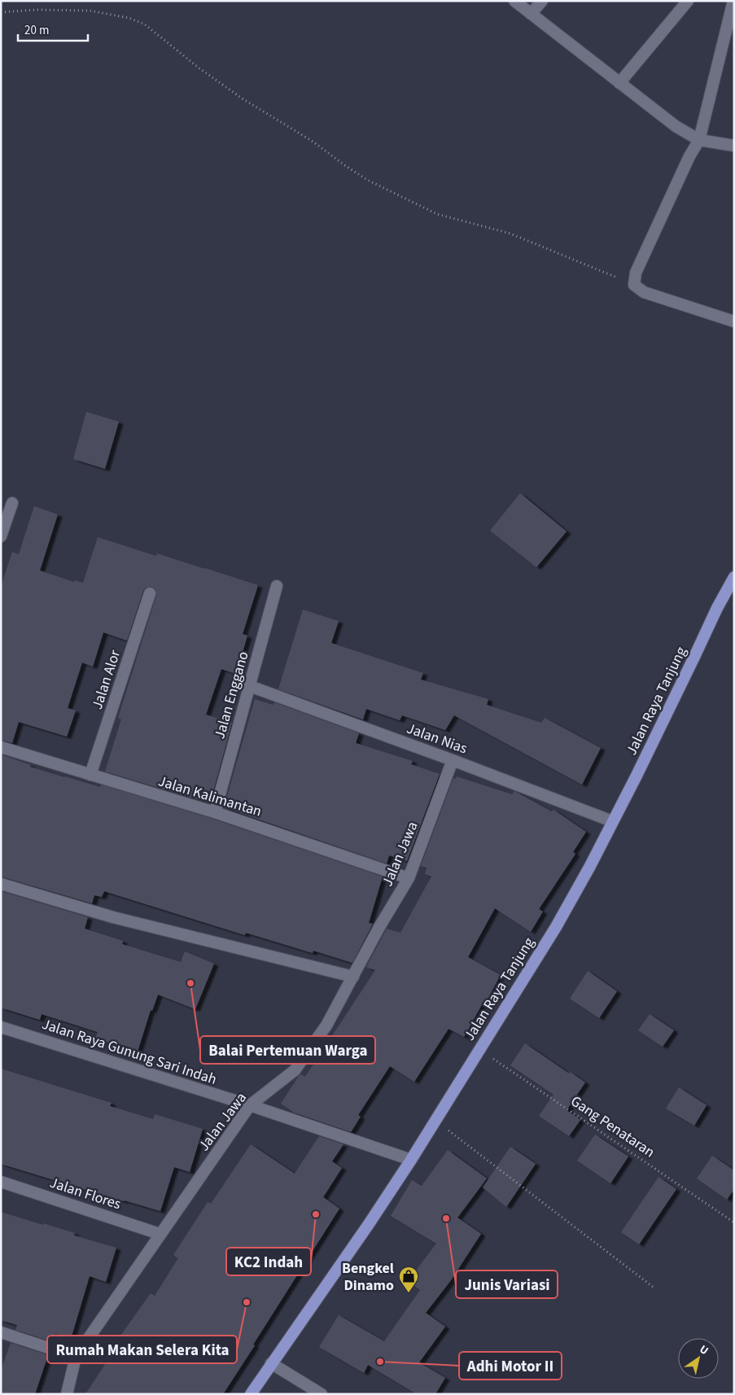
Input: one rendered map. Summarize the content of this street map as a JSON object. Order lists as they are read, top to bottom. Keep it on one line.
{"streets":{"main road":["Jalan Raya Tanjung"],"street":["Jalan Alor","Jalan Enggano","Jalan Nias","Jalan Kalimantan","Jalan Jawa","Jalan Raya Gunung Sari Indah","Jalan Flores"],"path":["Gang Penataran"]},"crossings":[["Jalan Alor","Jalan Kalimantan"],["Jalan Enggano","Jalan Nias"],["Jalan Enggano","Jalan Kalimantan"],["Jalan Raya Tanjung","Jalan Nias"],["Jalan Raya Tanjung","Jalan Raya Gunung Sari Indah"],["Jalan Raya Tanjung","Gang Penataran"],["Jalan Nias","Jalan Jawa"],["Jalan Kalimantan","Jalan Jawa"],["Jalan Jawa","Jalan Raya Gunung Sari Indah"],["Jalan Jawa","Jalan Flores"]],"places":{"other":["Balai Pertemuan Warga","KC2 Indah","Junis Variasi","Rumah Makan Selera Kita","Adhi Motor II"],"shop":["Bengkel Dinamo"]},"scale_bar":"20 m","north":"top right"}
